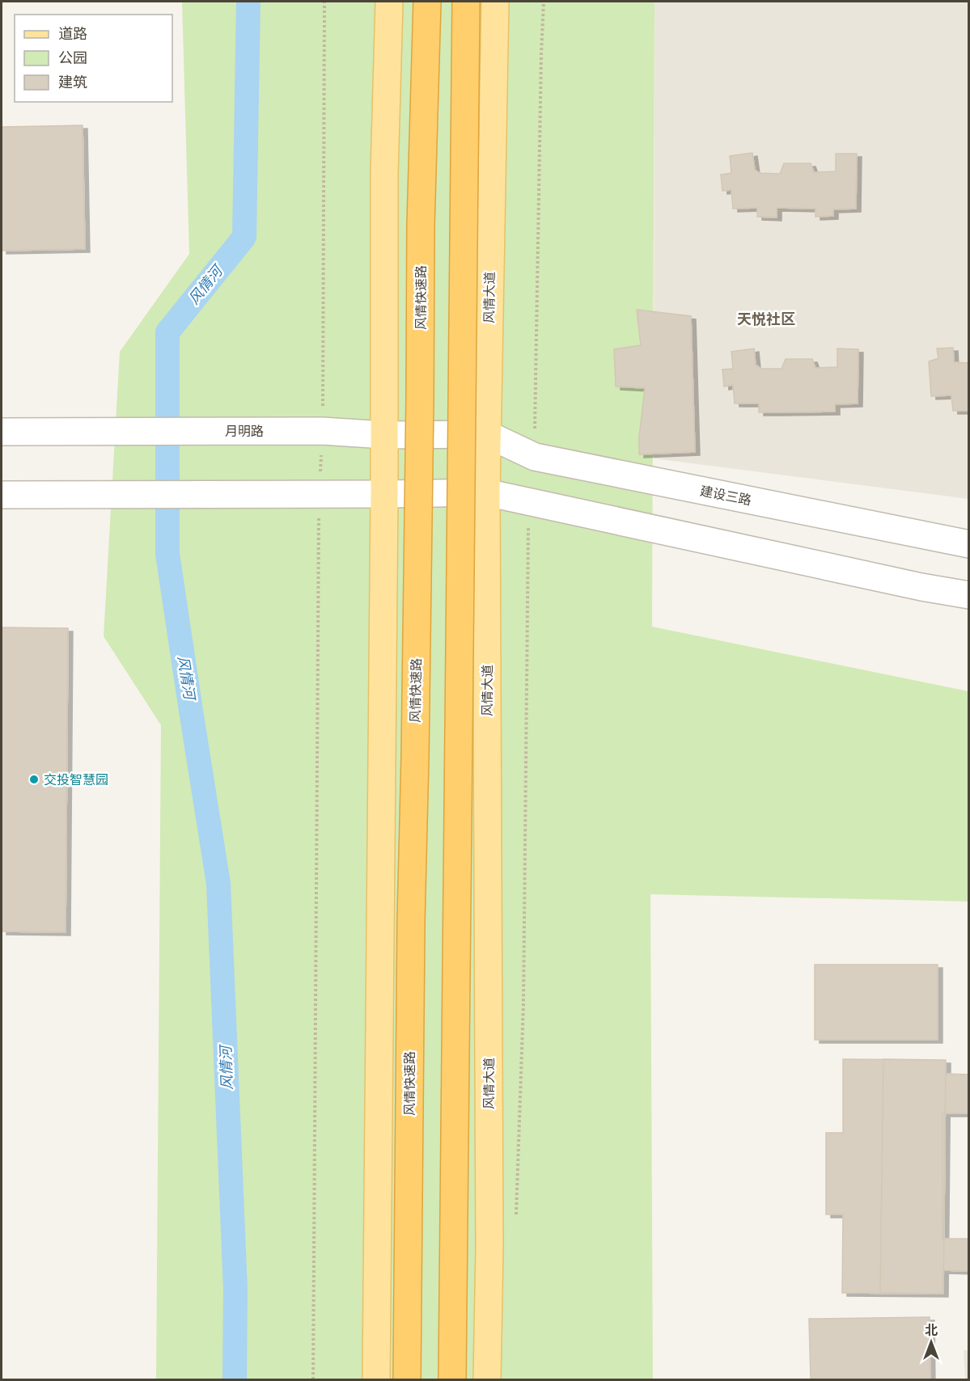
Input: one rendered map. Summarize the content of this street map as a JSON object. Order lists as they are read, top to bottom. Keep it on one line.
{"streets":{"highway":["风情快速路"],"main road":["风情大道"],"street":["月明路","建设三路"]},"crossings":[["风情大道","月明路"],["风情大道","建设三路"],["月明路","建设三路"]],"districts":["天悦社区"],"water":["风情河"],"places":["交投智慧园"],"legend":["道路","公园","建筑"],"north":"top"}
